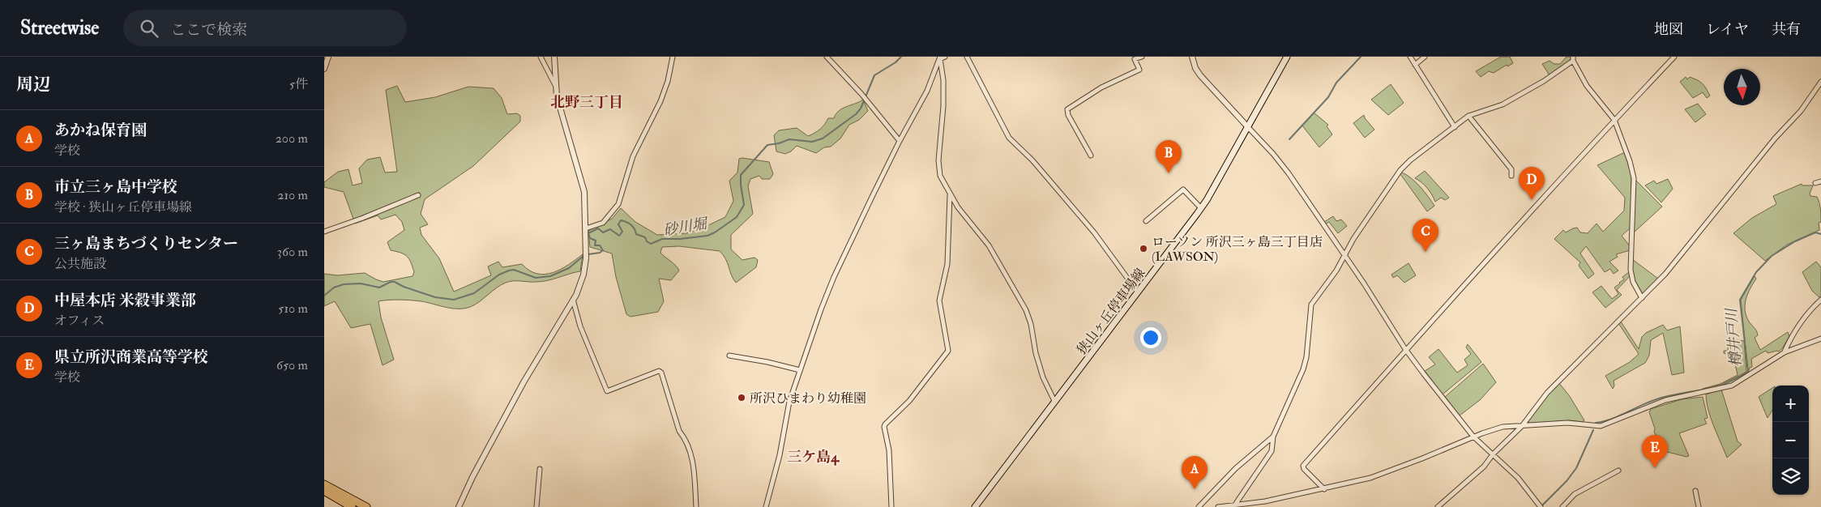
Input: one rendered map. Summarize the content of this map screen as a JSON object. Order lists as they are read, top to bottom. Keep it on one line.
{"streets":{"main road":["狭山ヶ丘停車場線"]},"districts":["北野三丁目","三ケ島4"],"water":["砂川堀","樽井戸川"],"places":["ローソン 所沢三ヶ島三丁目店 (LAWSON)","所沢ひまわり幼稚園"],"north":"bottom","page":{"header":"Streetwise","search":"ここで検索","nav":["地図","レイヤ","共有"],"heading":["周辺","5件"],"list":[{"mark":"A","name":"あかね保育園","note":"学校","value":"200 m"},{"mark":"B","name":"市立三ヶ島中学校","note":"学校 · 狭山ヶ丘停車場線","value":"210 m"},{"mark":"C","name":"三ヶ島まちづくりセンター","note":"公共施設","value":"360 m"},{"mark":"D","name":"中屋本店 米穀事業部","note":"オフィス","value":"510 m"},{"mark":"E","name":"県立所沢商業高等学校","note":"学校","value":"650 m"}],"pins":["B","D","C","E","A"],"map_buttons":["+","−"]}}
